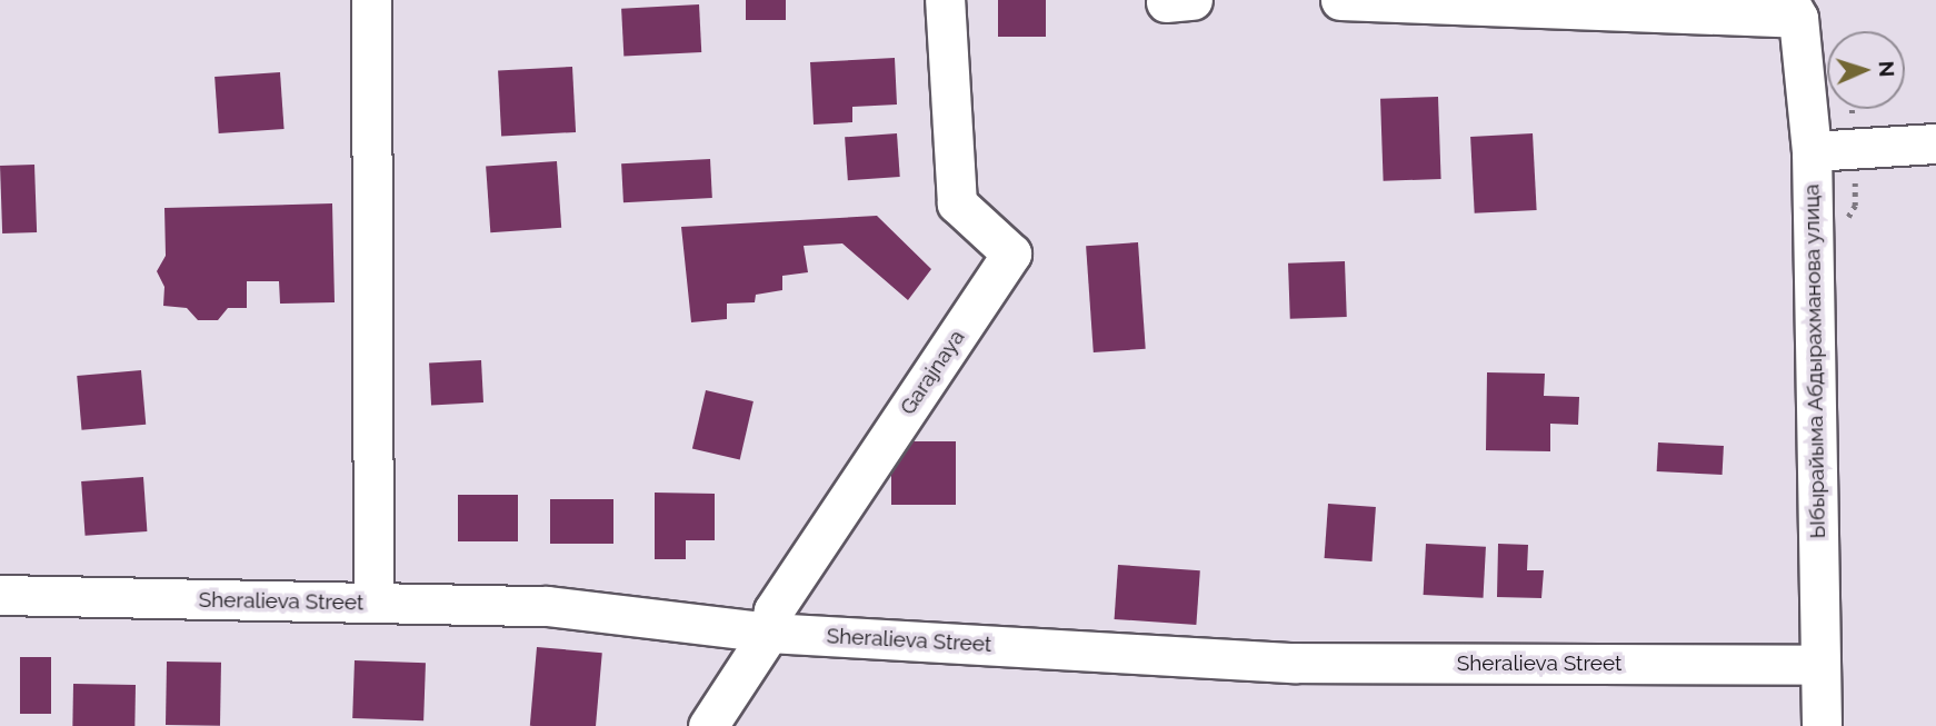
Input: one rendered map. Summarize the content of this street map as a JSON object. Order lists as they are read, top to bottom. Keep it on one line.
{"streets":{"street":["Ыбырайыма Абдырахманова улица","Garajnaya","Sheralieva Street"]},"crossings":[["Ыбырайыма Абдырахманова улица","Sheralieva Street"],["Garajnaya","Sheralieva Street"]],"north":"right"}
